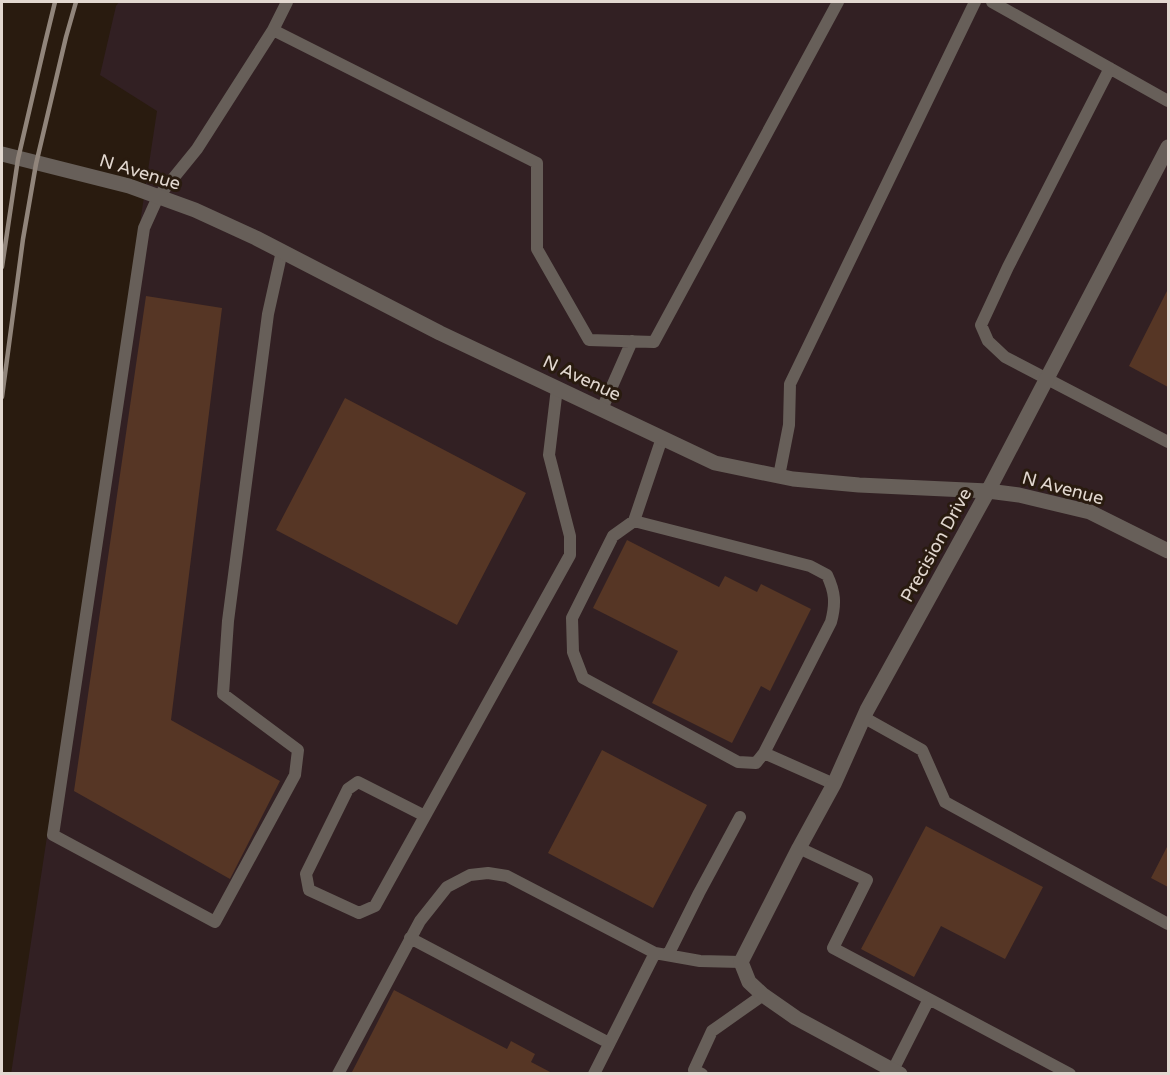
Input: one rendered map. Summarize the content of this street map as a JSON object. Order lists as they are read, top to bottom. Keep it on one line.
{"streets":{"street":["N Avenue","Precision Drive"]},"crossings":[["N Avenue","Precision Drive"]]}
